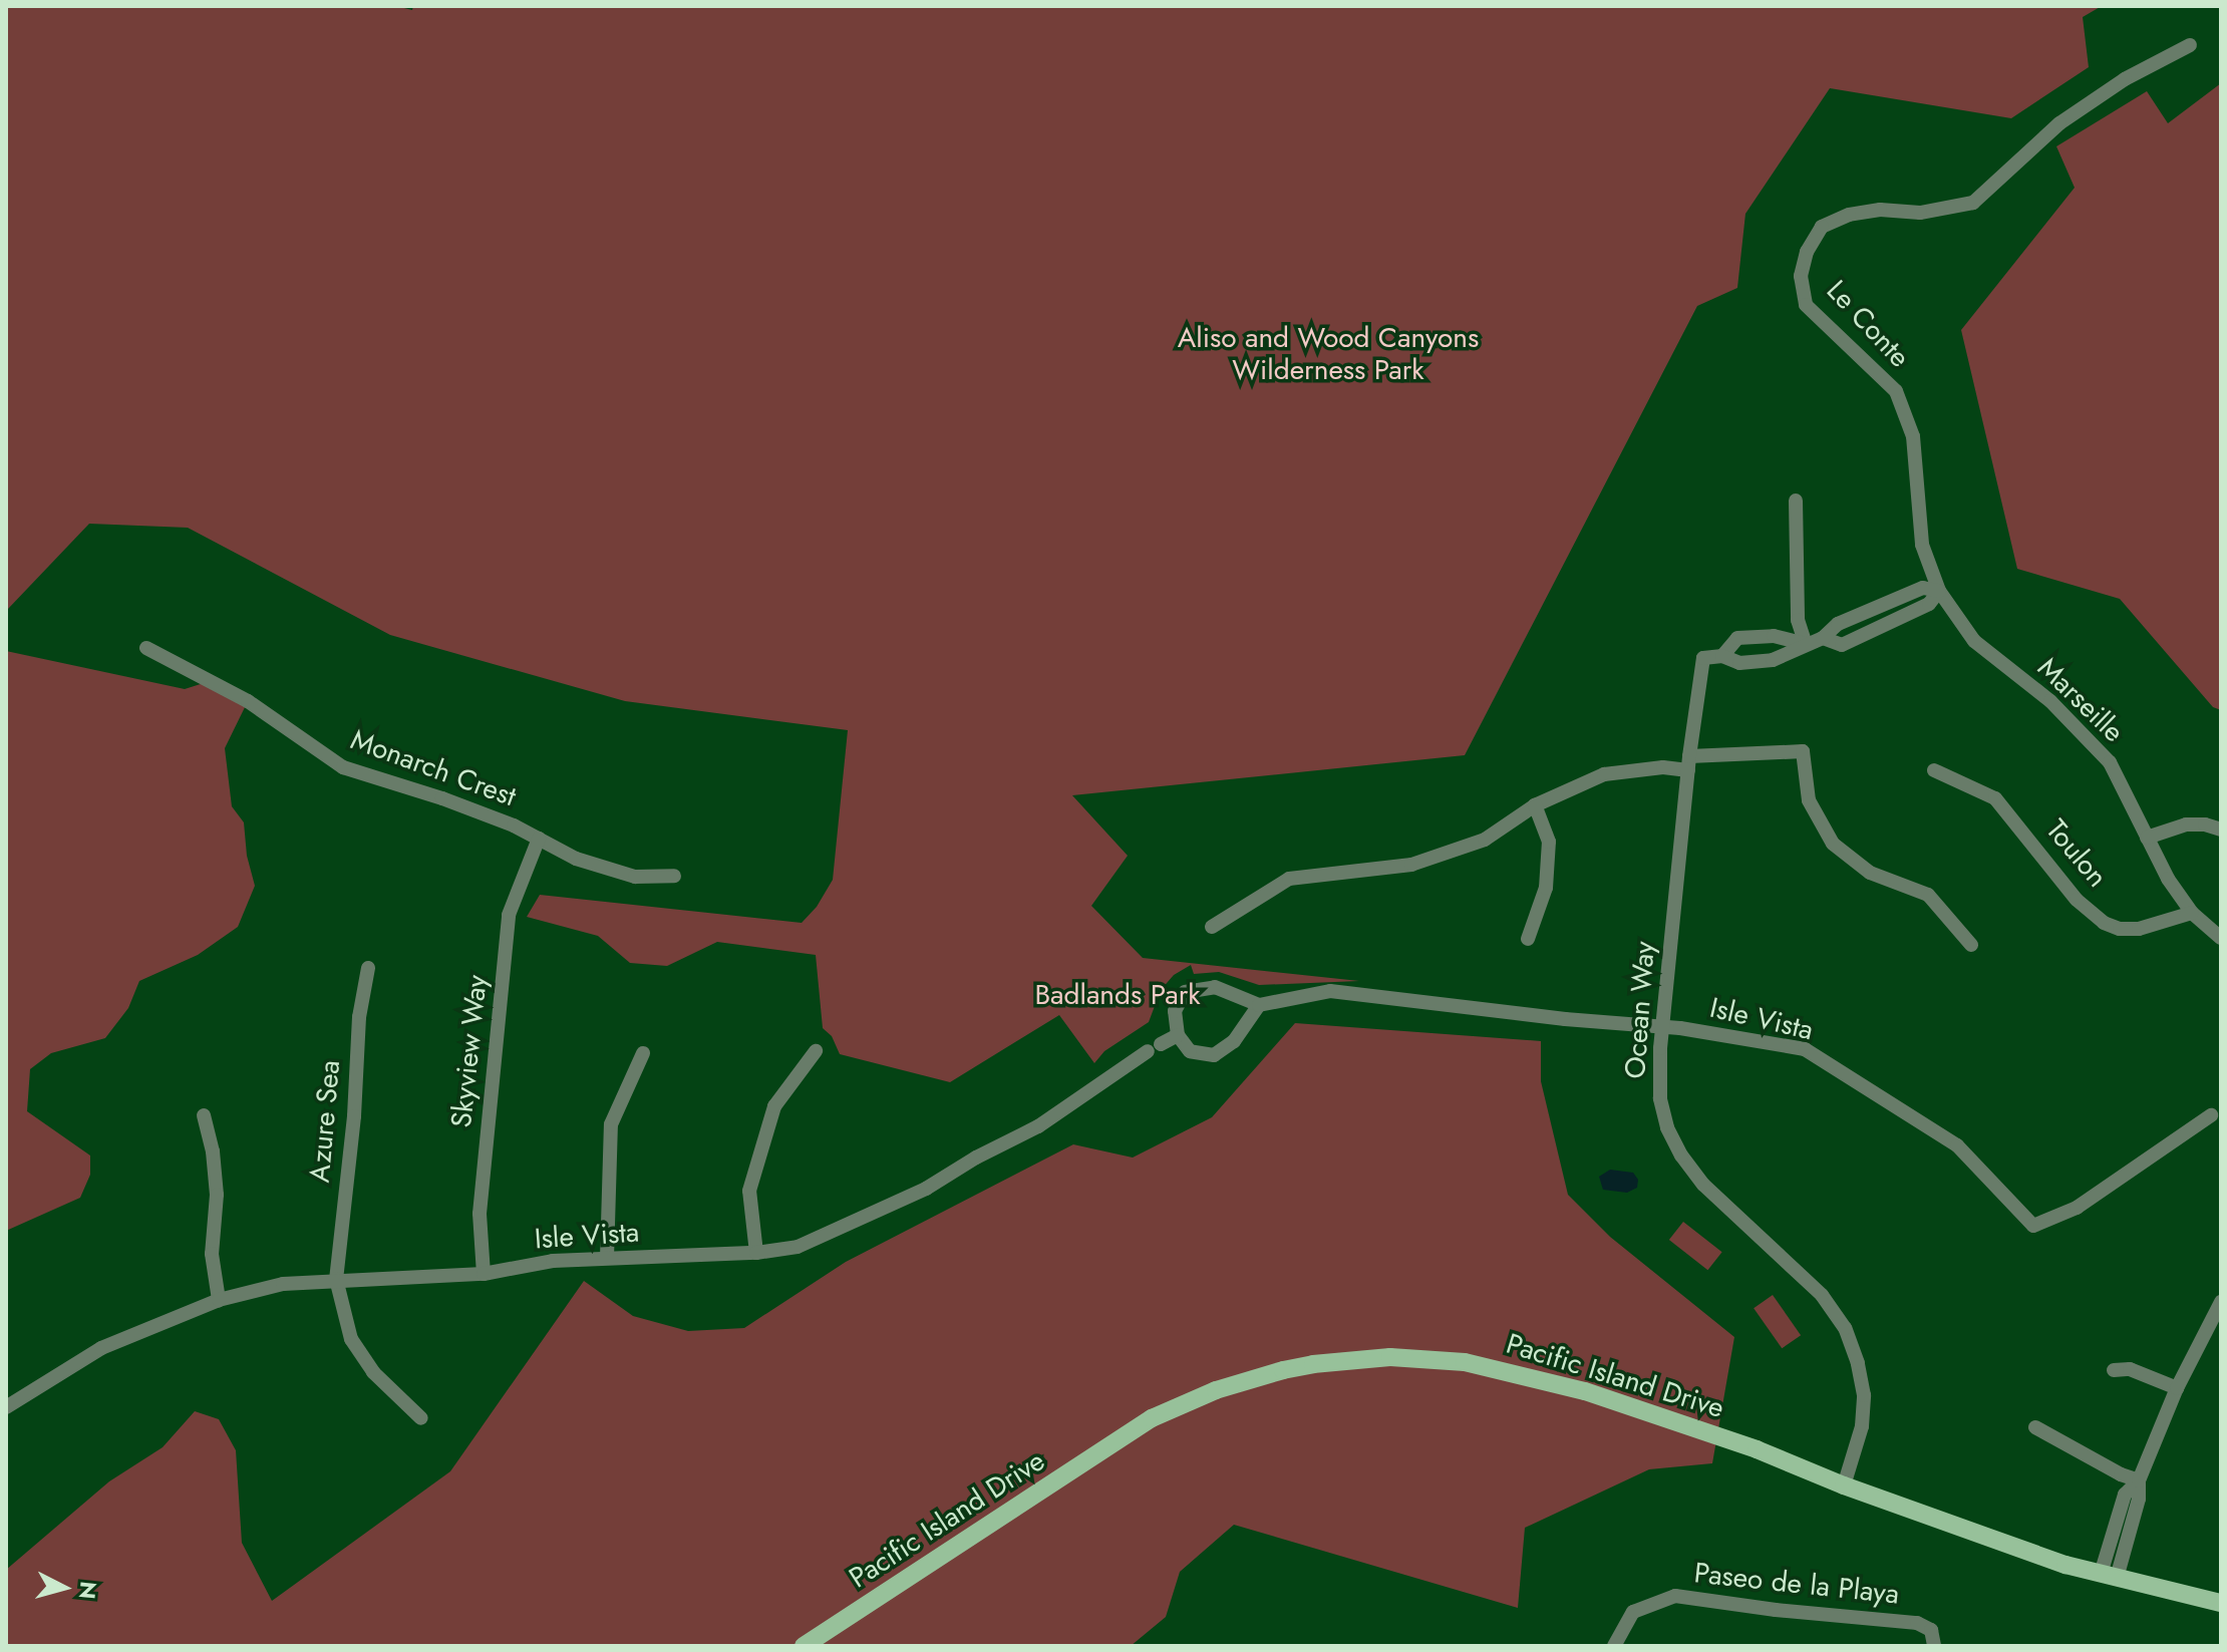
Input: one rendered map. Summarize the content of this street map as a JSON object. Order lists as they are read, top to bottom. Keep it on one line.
{"streets":{"main road":["Pacific Island Drive"],"street":["Le Conte","Marseille","Monarch Crest","Toulon","Ocean Way","Isle Vista","Skyview Way","Azure Sea","Paseo de la Playa"]},"crossings":[["Le Conte","Marseille"],["Marseille","Toulon"],["Monarch Crest","Skyview Way"],["Ocean Way","Isle Vista"],["Ocean Way","Pacific Island Drive"],["Isle Vista","Skyview Way"],["Isle Vista","Azure Sea"]],"parks":["Aliso and Wood Canyons Wilderness Park","Badlands Park"],"north":"right"}
